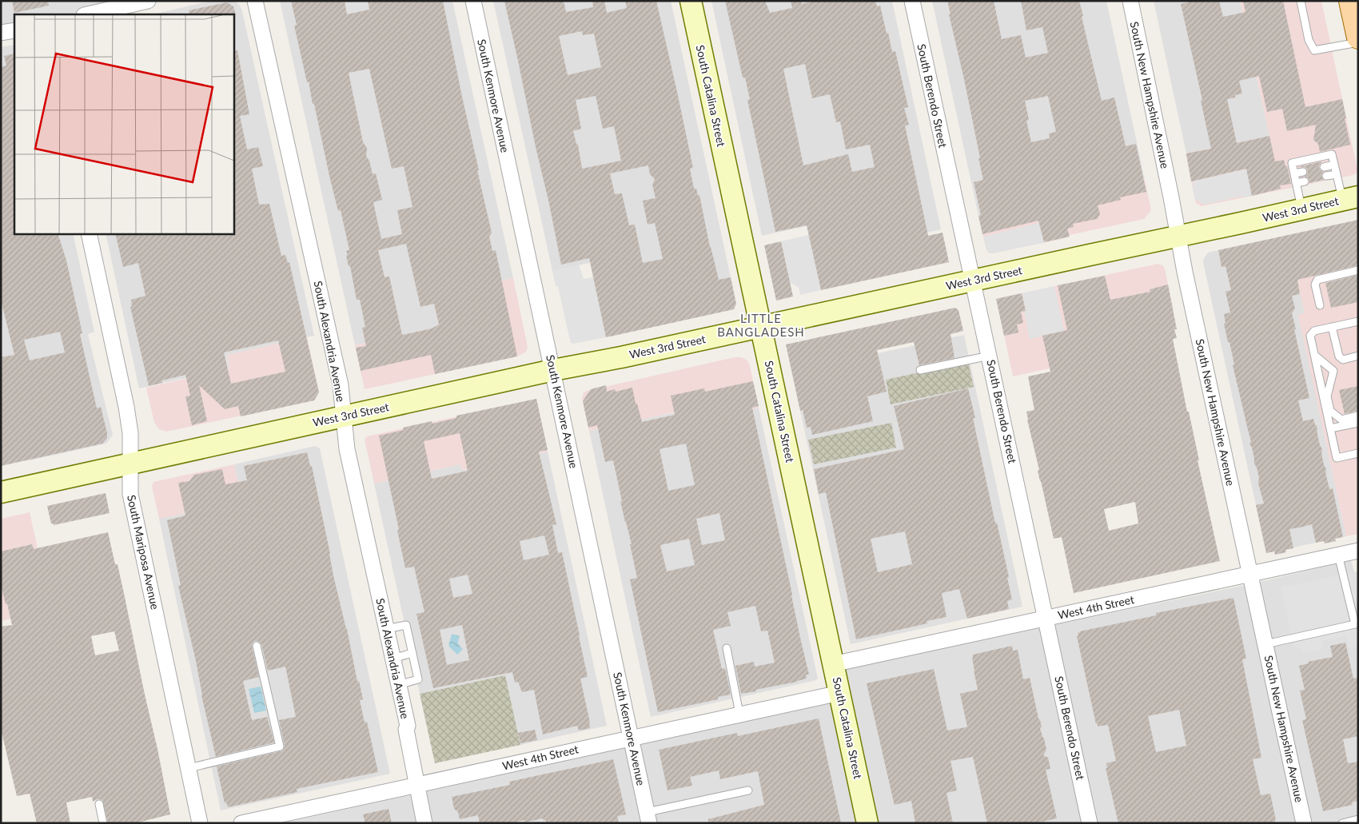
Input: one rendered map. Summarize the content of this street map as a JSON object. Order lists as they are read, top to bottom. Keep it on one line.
{"streets":{"main road":["South Catalina Street","West 3rd Street"],"street":["South New Hampshire Avenue","South Kenmore Avenue","South Berendo Street","South Alexandria Avenue","South Mariposa Avenue","West 4th Street"]},"crossings":[["South New Hampshire Avenue","West 3rd Street"],["South New Hampshire Avenue","West 4th Street"],["South Kenmore Avenue","West 3rd Street"],["South Kenmore Avenue","West 4th Street"],["South Catalina Street","West 3rd Street"],["South Catalina Street","West 4th Street"],["South Berendo Street","West 3rd Street"],["South Berendo Street","West 4th Street"],["West 3rd Street","South Alexandria Avenue"],["West 3rd Street","South Mariposa Avenue"],["South Alexandria Avenue","West 4th Street"]],"districts":["LITTLE BANGLADESH"]}
